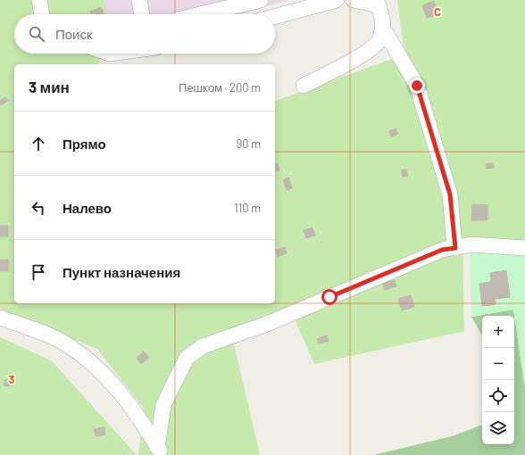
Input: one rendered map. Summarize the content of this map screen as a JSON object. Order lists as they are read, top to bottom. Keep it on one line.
{"page":{"search":"Поиск","heading":["3 мин","Пешком · 200 m"],"list":[["Прямо","90 m"],["Налево","110 m"],"Пункт назначения"],"map_buttons":["+","−"]},"grid":{"columns":["C"],"rows":["3"]}}
